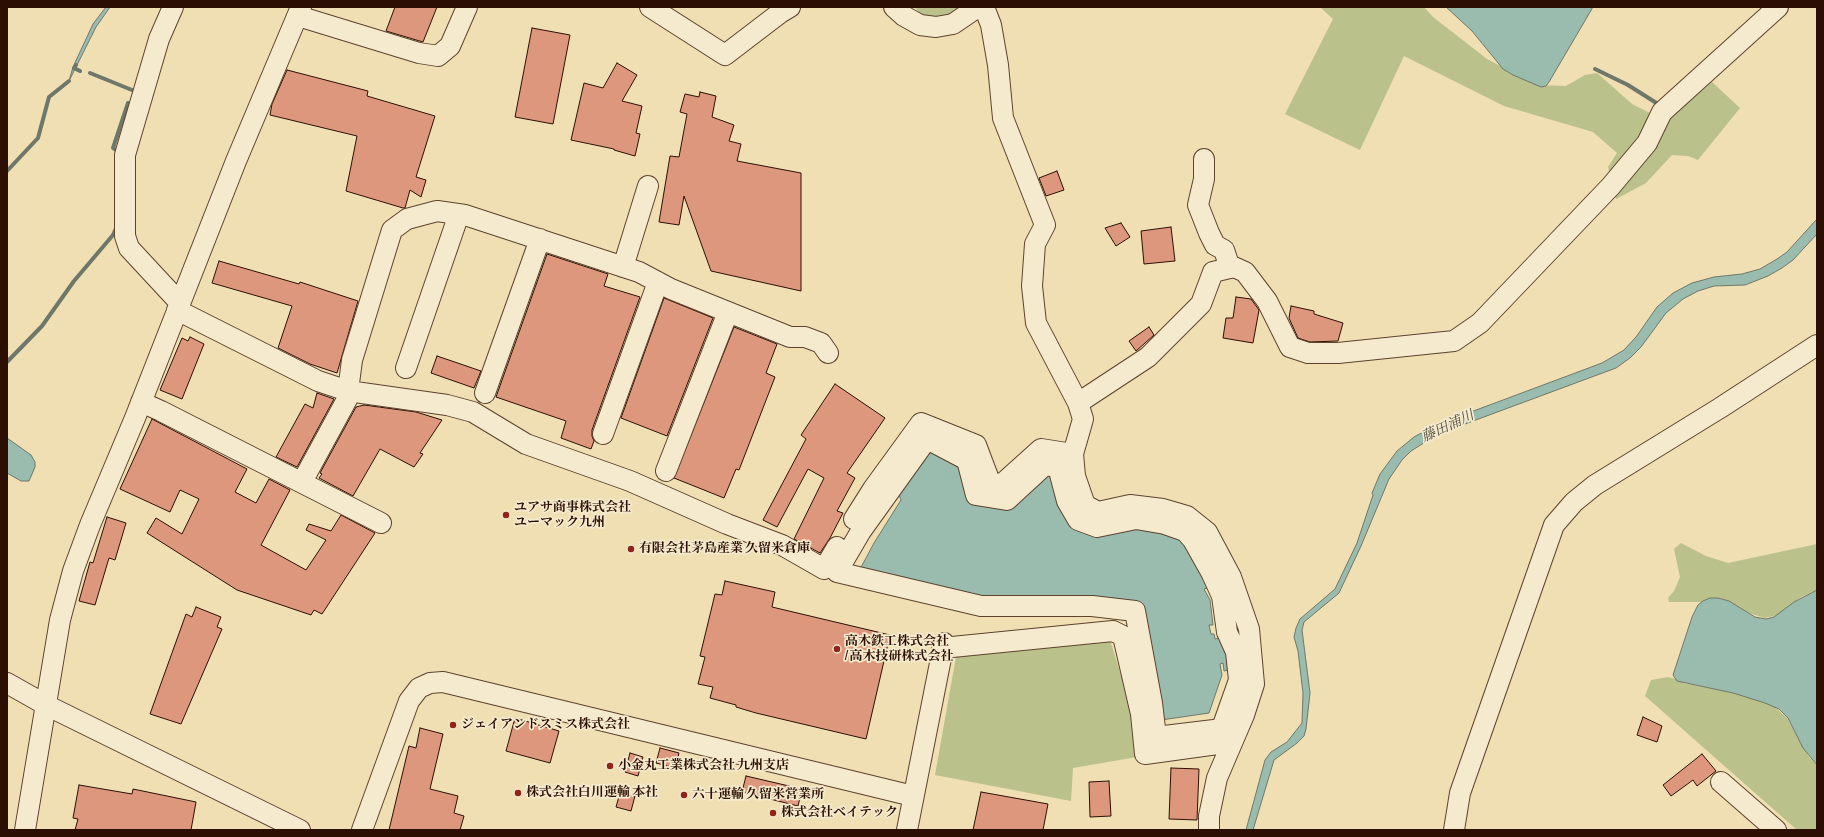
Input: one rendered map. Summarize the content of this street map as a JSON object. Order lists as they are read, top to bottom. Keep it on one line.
{"water":["藤田浦川"],"places":["ユアサ商事株式会社 ユーマック九州","有限会社茅島産業 久留米倉庫","高木鉄工株式会社 / 高木技研株式会社","ジェイアンドスミス株式会社","小金丸工業株式会社 九州支店","株式会社白川運輸 本社","六十運輸 久留米営業所","株式会社ベイテック"]}
